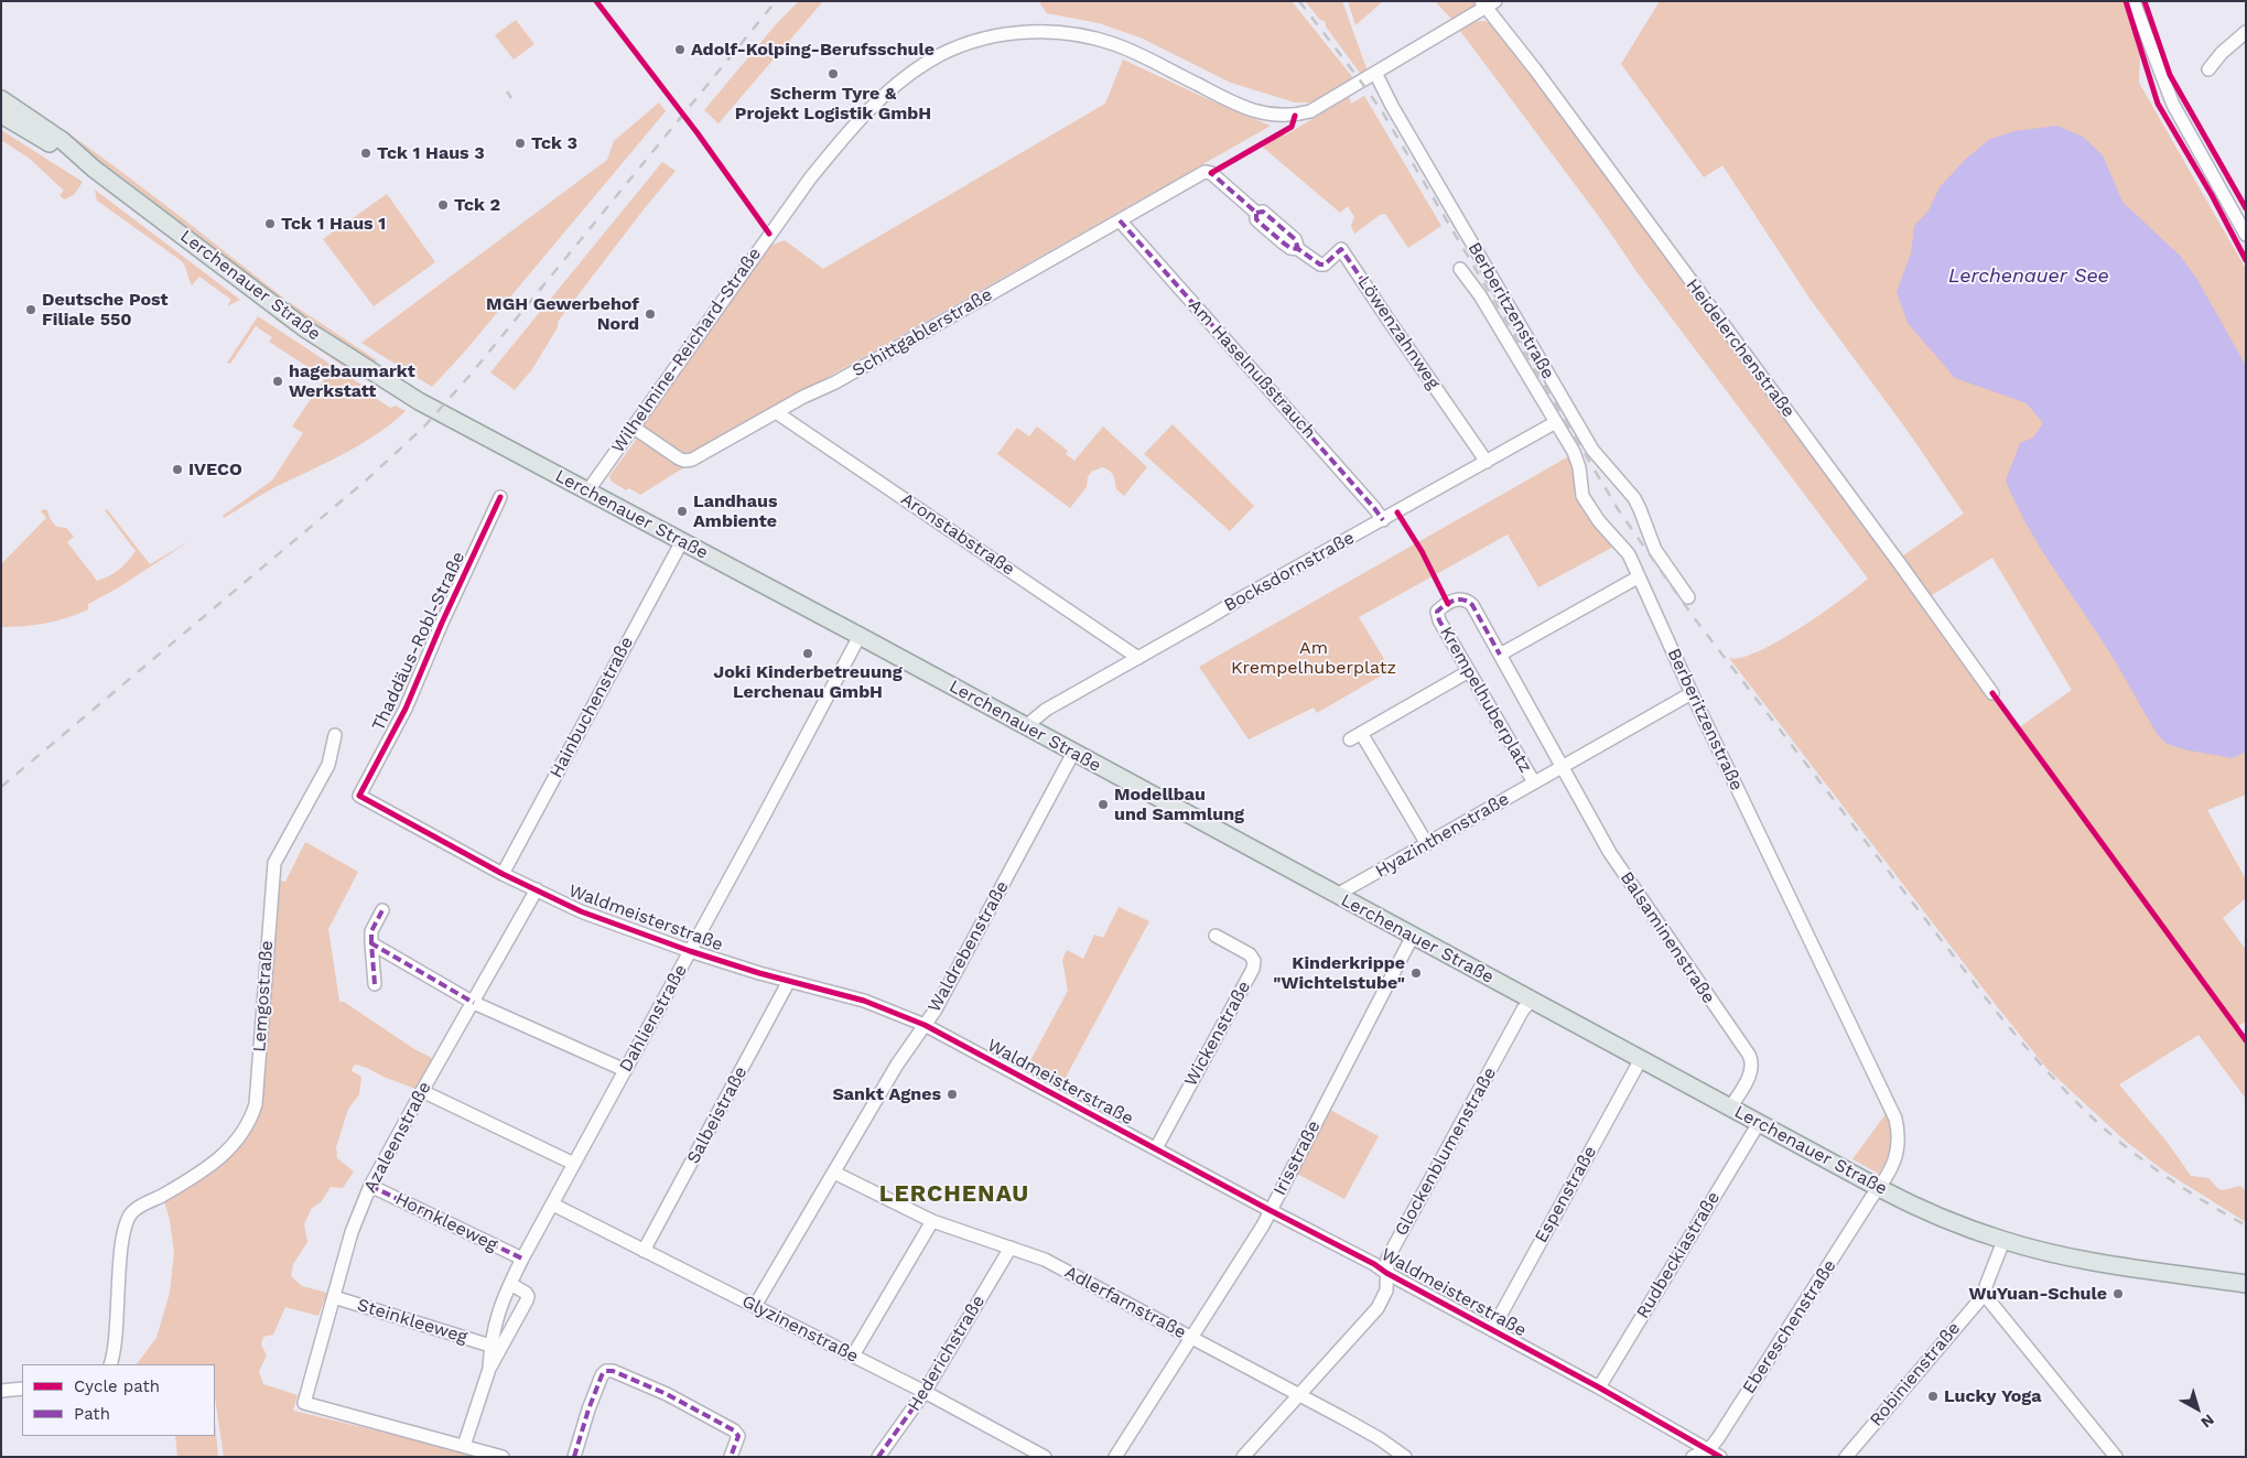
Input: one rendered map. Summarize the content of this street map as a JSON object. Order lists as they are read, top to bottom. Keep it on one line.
{"streets":{"main road":["Lerchenauer Straße"],"street":["Berberitzenstraße","Schittgablerstraße","Löwenzahnweg","Heidelerchenstraße","Wilhelmine-Reichard-Straße","Am Haselnußstrauch","Aronstabstraße","Bocksdornstraße","Thaddäus-Robl-Straße","Krempelhuberplatz","Hainbuchenstraße","Hyazinthenstraße","Waldmeisterstraße","Balsaminenstraße","Waldrebenstraße","Lemgostraße","Dahlienstraße","Wickenstraße","Salbeistraße","Azaleenstraße","Glockenblumenstraße","Irisstraße","Espenstraße","Hornkleeweg","Rudbeckiastraße","Adlerfarnstraße","Steinkleeweg","Ebereschenstraße","Glyzinenstraße","Hederichstraße","Robinienstraße"]},"crossings":[["Lerchenauer Straße","Berberitzenstraße"],["Lerchenauer Straße","Wilhelmine-Reichard-Straße"],["Lerchenauer Straße","Bocksdornstraße"],["Lerchenauer Straße","Hainbuchenstraße"],["Lerchenauer Straße","Hyazinthenstraße"],["Lerchenauer Straße","Balsaminenstraße"],["Lerchenauer Straße","Waldrebenstraße"],["Lerchenauer Straße","Dahlienstraße"],["Lerchenauer Straße","Glockenblumenstraße"],["Lerchenauer Straße","Irisstraße"],["Lerchenauer Straße","Espenstraße"],["Lerchenauer Straße","Rudbeckiastraße"],["Lerchenauer Straße","Ebereschenstraße"],["Berberitzenstraße","Wilhelmine-Reichard-Straße"],["Berberitzenstraße","Bocksdornstraße"],["Berberitzenstraße","Hyazinthenstraße"],["Berberitzenstraße","Ebereschenstraße"],["Schittgablerstraße","Löwenzahnweg"],["Schittgablerstraße","Wilhelmine-Reichard-Straße"],["Schittgablerstraße","Am Haselnußstrauch"],["Schittgablerstraße","Aronstabstraße"],["Löwenzahnweg","Bocksdornstraße"],["Heidelerchenstraße","Wilhelmine-Reichard-Straße"],["Am Haselnußstrauch","Bocksdornstraße"],["Aronstabstraße","Bocksdornstraße"],["Thaddäus-Robl-Straße","Waldmeisterstraße"],["Krempelhuberplatz","Hyazinthenstraße"],["Krempelhuberplatz","Balsaminenstraße"],["Hainbuchenstraße","Waldmeisterstraße"],["Hyazinthenstraße","Balsaminenstraße"],["Waldmeisterstraße","Waldrebenstraße"],["Waldmeisterstraße","Dahlienstraße"],["Waldmeisterstraße","Wickenstraße"],["Waldmeisterstraße","Salbeistraße"],["Waldmeisterstraße","Azaleenstraße"],["Waldmeisterstraße","Glockenblumenstraße"],["Waldmeisterstraße","Irisstraße"],["Waldmeisterstraße","Espenstraße"],["Waldmeisterstraße","Rudbeckiastraße"],["Waldmeisterstraße","Ebereschenstraße"],["Waldrebenstraße","Adlerfarnstraße"],["Waldrebenstraße","Glyzinenstraße"],["Dahlienstraße","Azaleenstraße"],["Dahlienstraße","Hornkleeweg"],["Dahlienstraße","Steinkleeweg"],["Dahlienstraße","Glyzinenstraße"],["Salbeistraße","Glyzinenstraße"],["Azaleenstraße","Hornkleeweg"],["Azaleenstraße","Steinkleeweg"],["Glockenblumenstraße","Adlerfarnstraße"],["Irisstraße","Adlerfarnstraße"],["Adlerfarnstraße","Hederichstraße"],["Glyzinenstraße","Hederichstraße"]],"districts":["LERCHENAU"],"water":["Lerchenauer See"],"parks":["Am Krempelhuberplatz"],"places":["Adolf-Kolping-Berufsschule","Scherm Tyre & Projekt Logistik GmbH","Tck 3","Tck 1 Haus 3","Tck 2","Tck 1 Haus 1","Deutsche Post Filiale 550","MGH Gewerbehof Nord","hagebaumarkt Werkstatt","IVECO","Landhaus Ambiente","Joki Kinderbetreuung Lerchenau GmbH","Modellbau und Sammlung","Kinderkrippe \"Wichtelstube\"","Sankt Agnes","WuYuan-Schule","Lucky Yoga"],"legend":["Cycle path","Path"],"north":"bottom right"}
